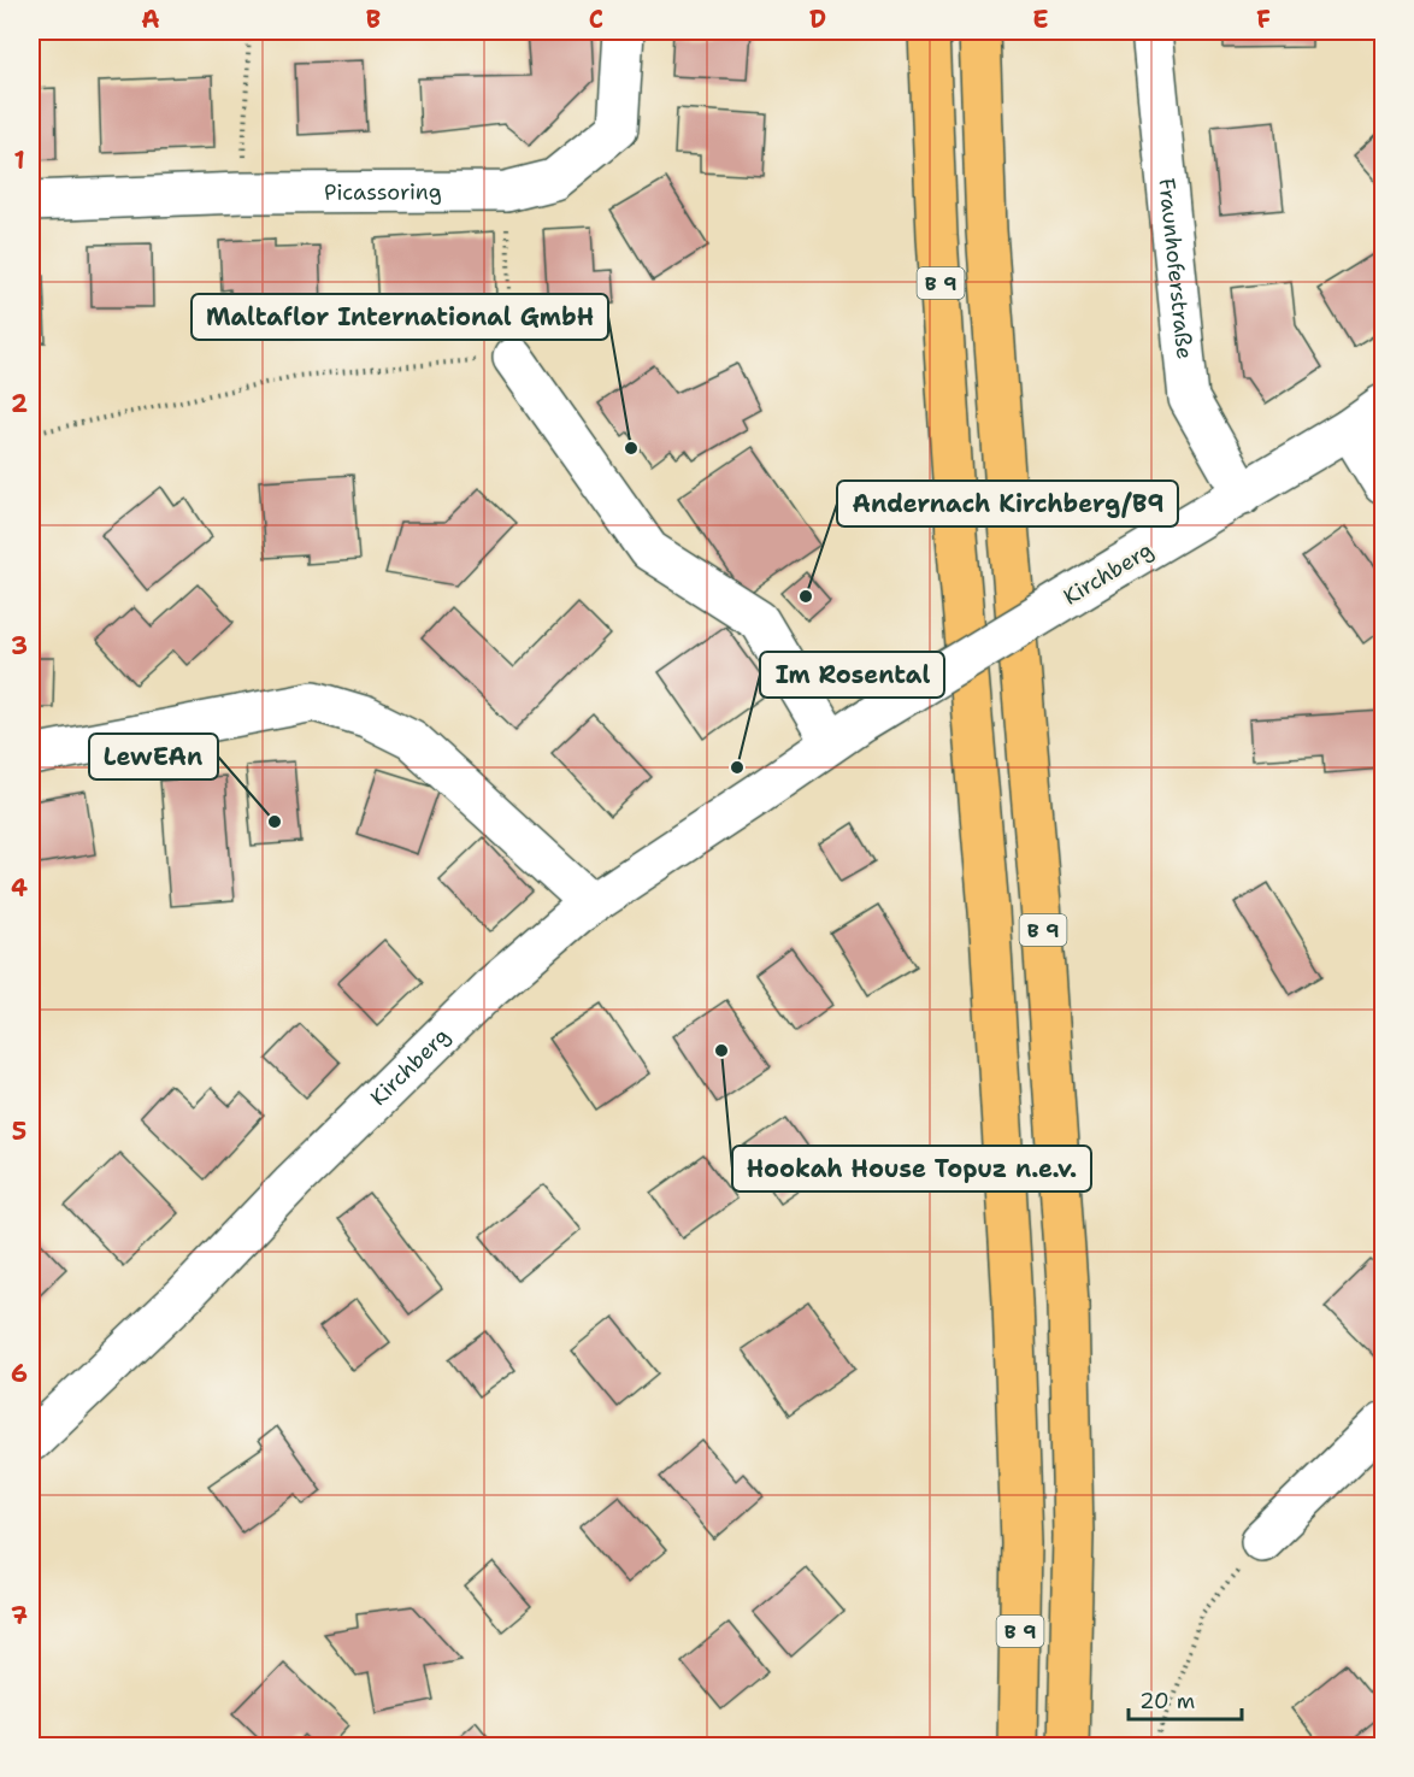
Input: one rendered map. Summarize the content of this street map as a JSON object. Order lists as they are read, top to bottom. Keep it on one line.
{"streets":{"highway":["B 9"],"street":["Picassoring","Fraunhoferstraße","Kirchberg"]},"crossings":[["Fraunhoferstraße","Kirchberg"]],"places":["Maltaflor International GmbH","Andernach Kirchberg/B9","Im Rosental","LewEAn","Hookah House Topuz n.e.v."],"scale_bar":"20 m","grid":{"columns":["A","B","C","D","E","F"],"rows":["1","2","3","4","5","6","7"]}}
